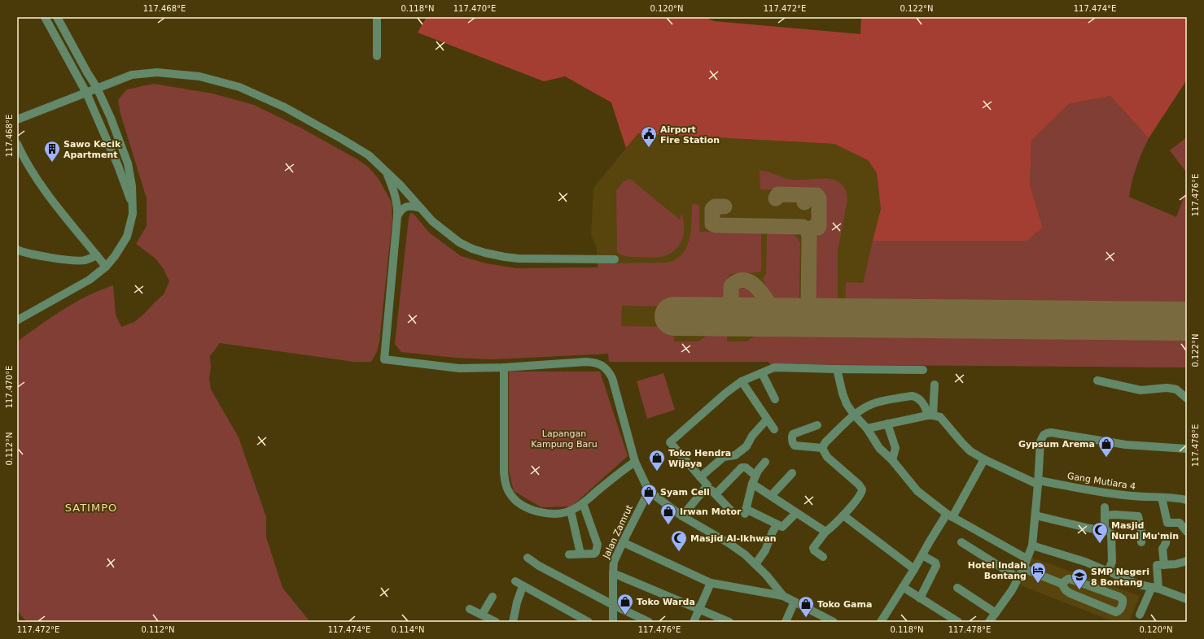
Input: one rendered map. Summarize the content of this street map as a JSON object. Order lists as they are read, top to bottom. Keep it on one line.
{"streets":{"street":["Gang Mutiara 4","Jalan Zamrut"]},"districts":["SATIMPO"],"parks":["Lapangan Kampung Baru"],"places":{"public building":["Airport Fire Station"],"building":["Sawo Kecik Apartment"],"shop":["Gypsum Arema","Toko Hendra Wijaya","Syam Cell","Irwan Motor","Toko Warda","Toko Gama"],"mosque":["Masjid Nurul Mu'min","Masjid Al-Ikhwan"],"hotel":["Hotel Indah Bontang"],"school or university":["SMP Negeri 8 Bontang"]},"coordinates":["117.468°E","0.118°N","117.470°E","0.120°N","117.472°E","0.122°N","117.474°E","117.476°E","117.478°E","0.112°N","0.114°N"]}
